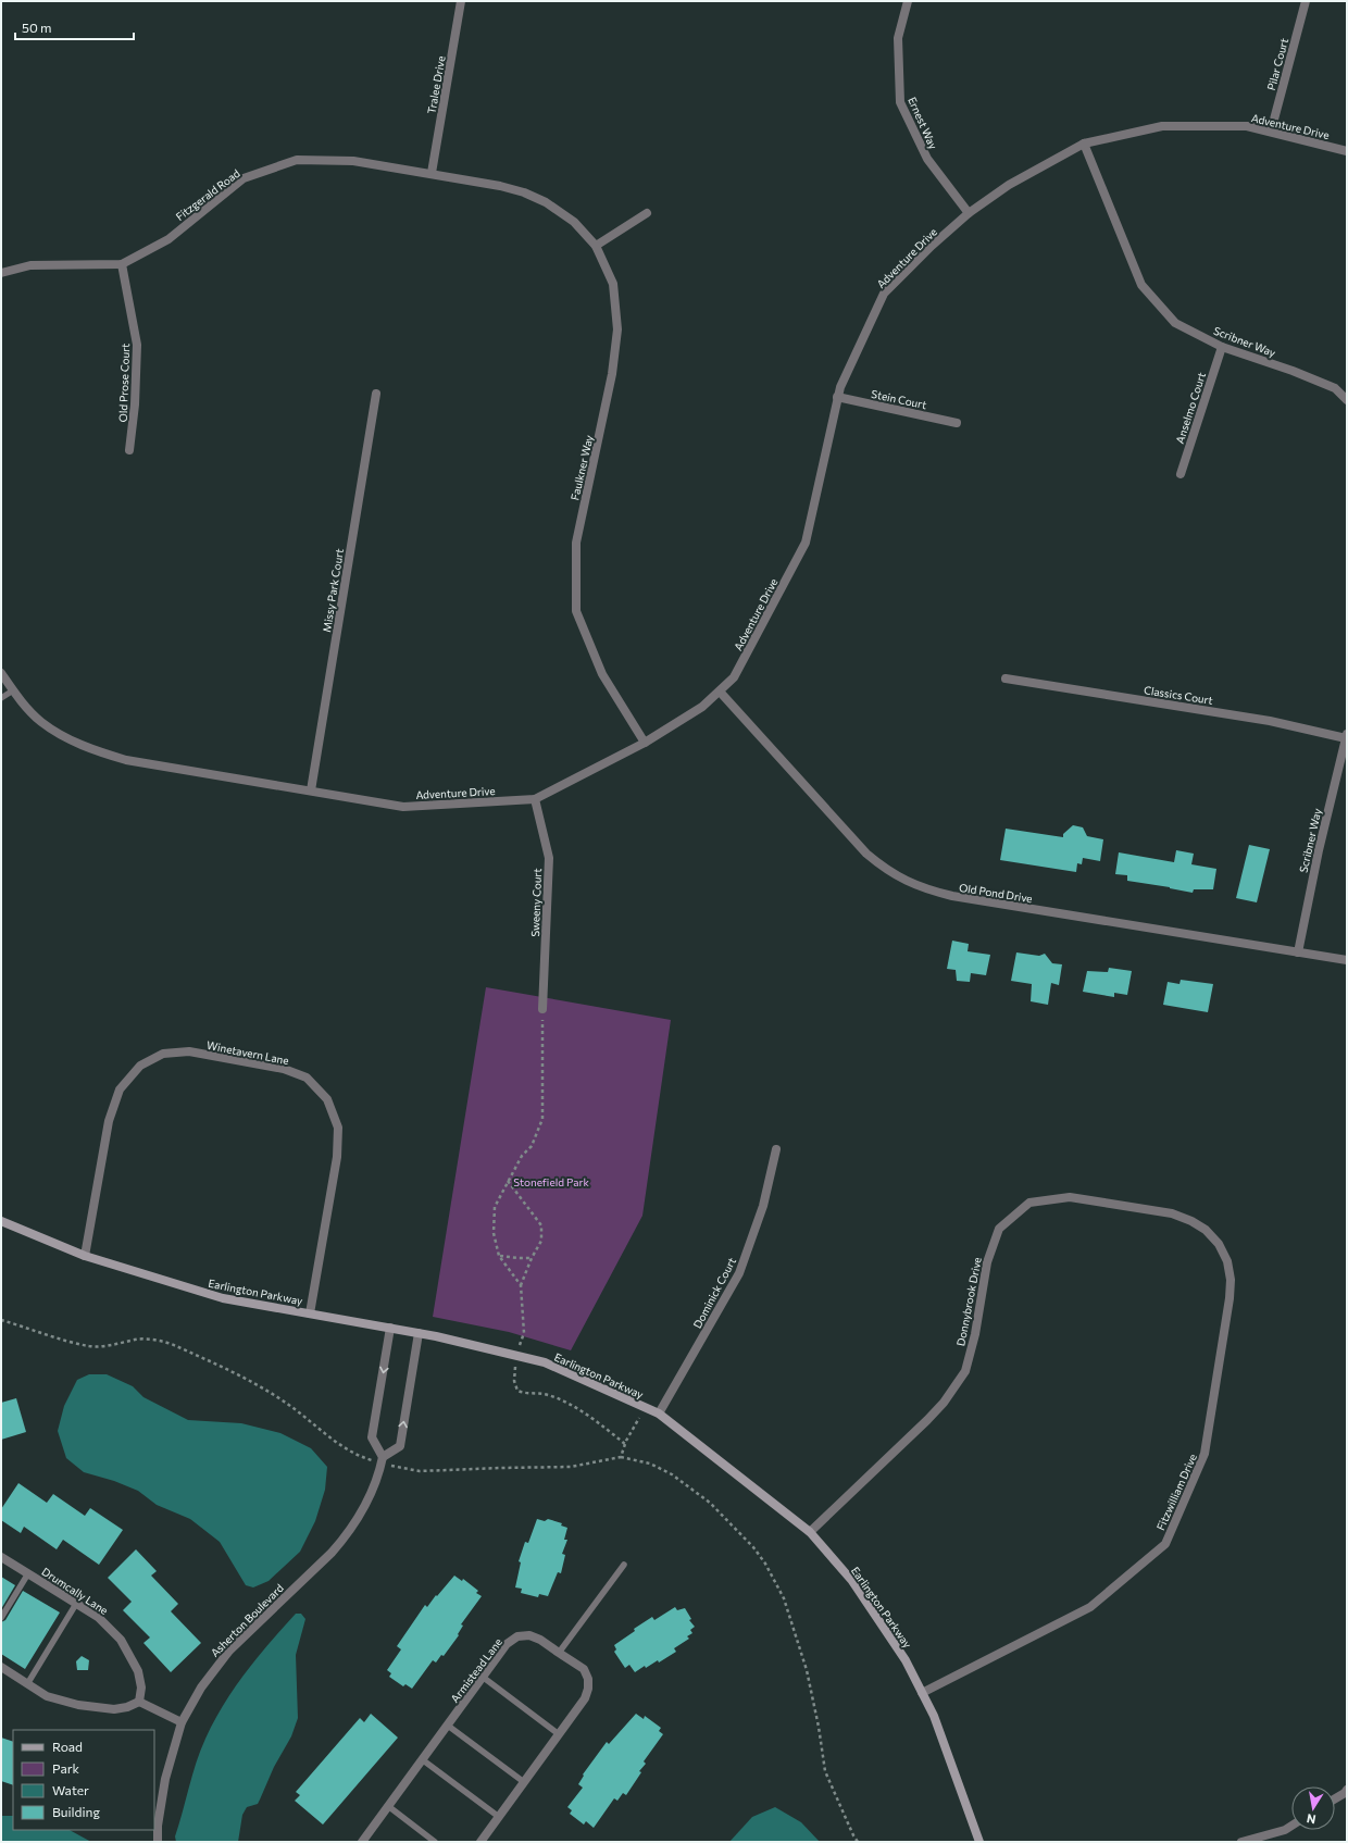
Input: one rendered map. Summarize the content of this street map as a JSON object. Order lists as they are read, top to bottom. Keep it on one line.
{"streets":{"street":["Pilar Court","Tralee Drive","Ernest Way","Adventure Drive","Fitzgerald Road","Scribner Way","Old Prose Court","Stein Court","Anselmo Court","Faulkner Way","Missy Park Court","Classics Court","Old Pond Drive","Sweeny Court","Winetavern Lane","Earlington Parkway","Dominick Court","Donnybrook Drive","Fitzwilliam Drive","Drumcally Lane","Asherton Boulevard","Armistead Lane"]},"crossings":[["Pilar Court","Adventure Drive"],["Tralee Drive","Fitzgerald Road"],["Ernest Way","Adventure Drive"],["Adventure Drive","Scribner Way"],["Adventure Drive","Stein Court"],["Adventure Drive","Faulkner Way"],["Adventure Drive","Missy Park Court"],["Adventure Drive","Old Pond Drive"],["Adventure Drive","Sweeny Court"],["Fitzgerald Road","Old Prose Court"],["Fitzgerald Road","Faulkner Way"],["Scribner Way","Anselmo Court"],["Scribner Way","Classics Court"],["Scribner Way","Old Pond Drive"],["Winetavern Lane","Earlington Parkway"],["Earlington Parkway","Dominick Court"],["Earlington Parkway","Donnybrook Drive"],["Earlington Parkway","Fitzwilliam Drive"],["Donnybrook Drive","Fitzwilliam Drive"]],"parks":["Stonefield Park"],"legend":["Road","Park","Water","Building"],"scale_bar":"50 m","north":"bottom"}
